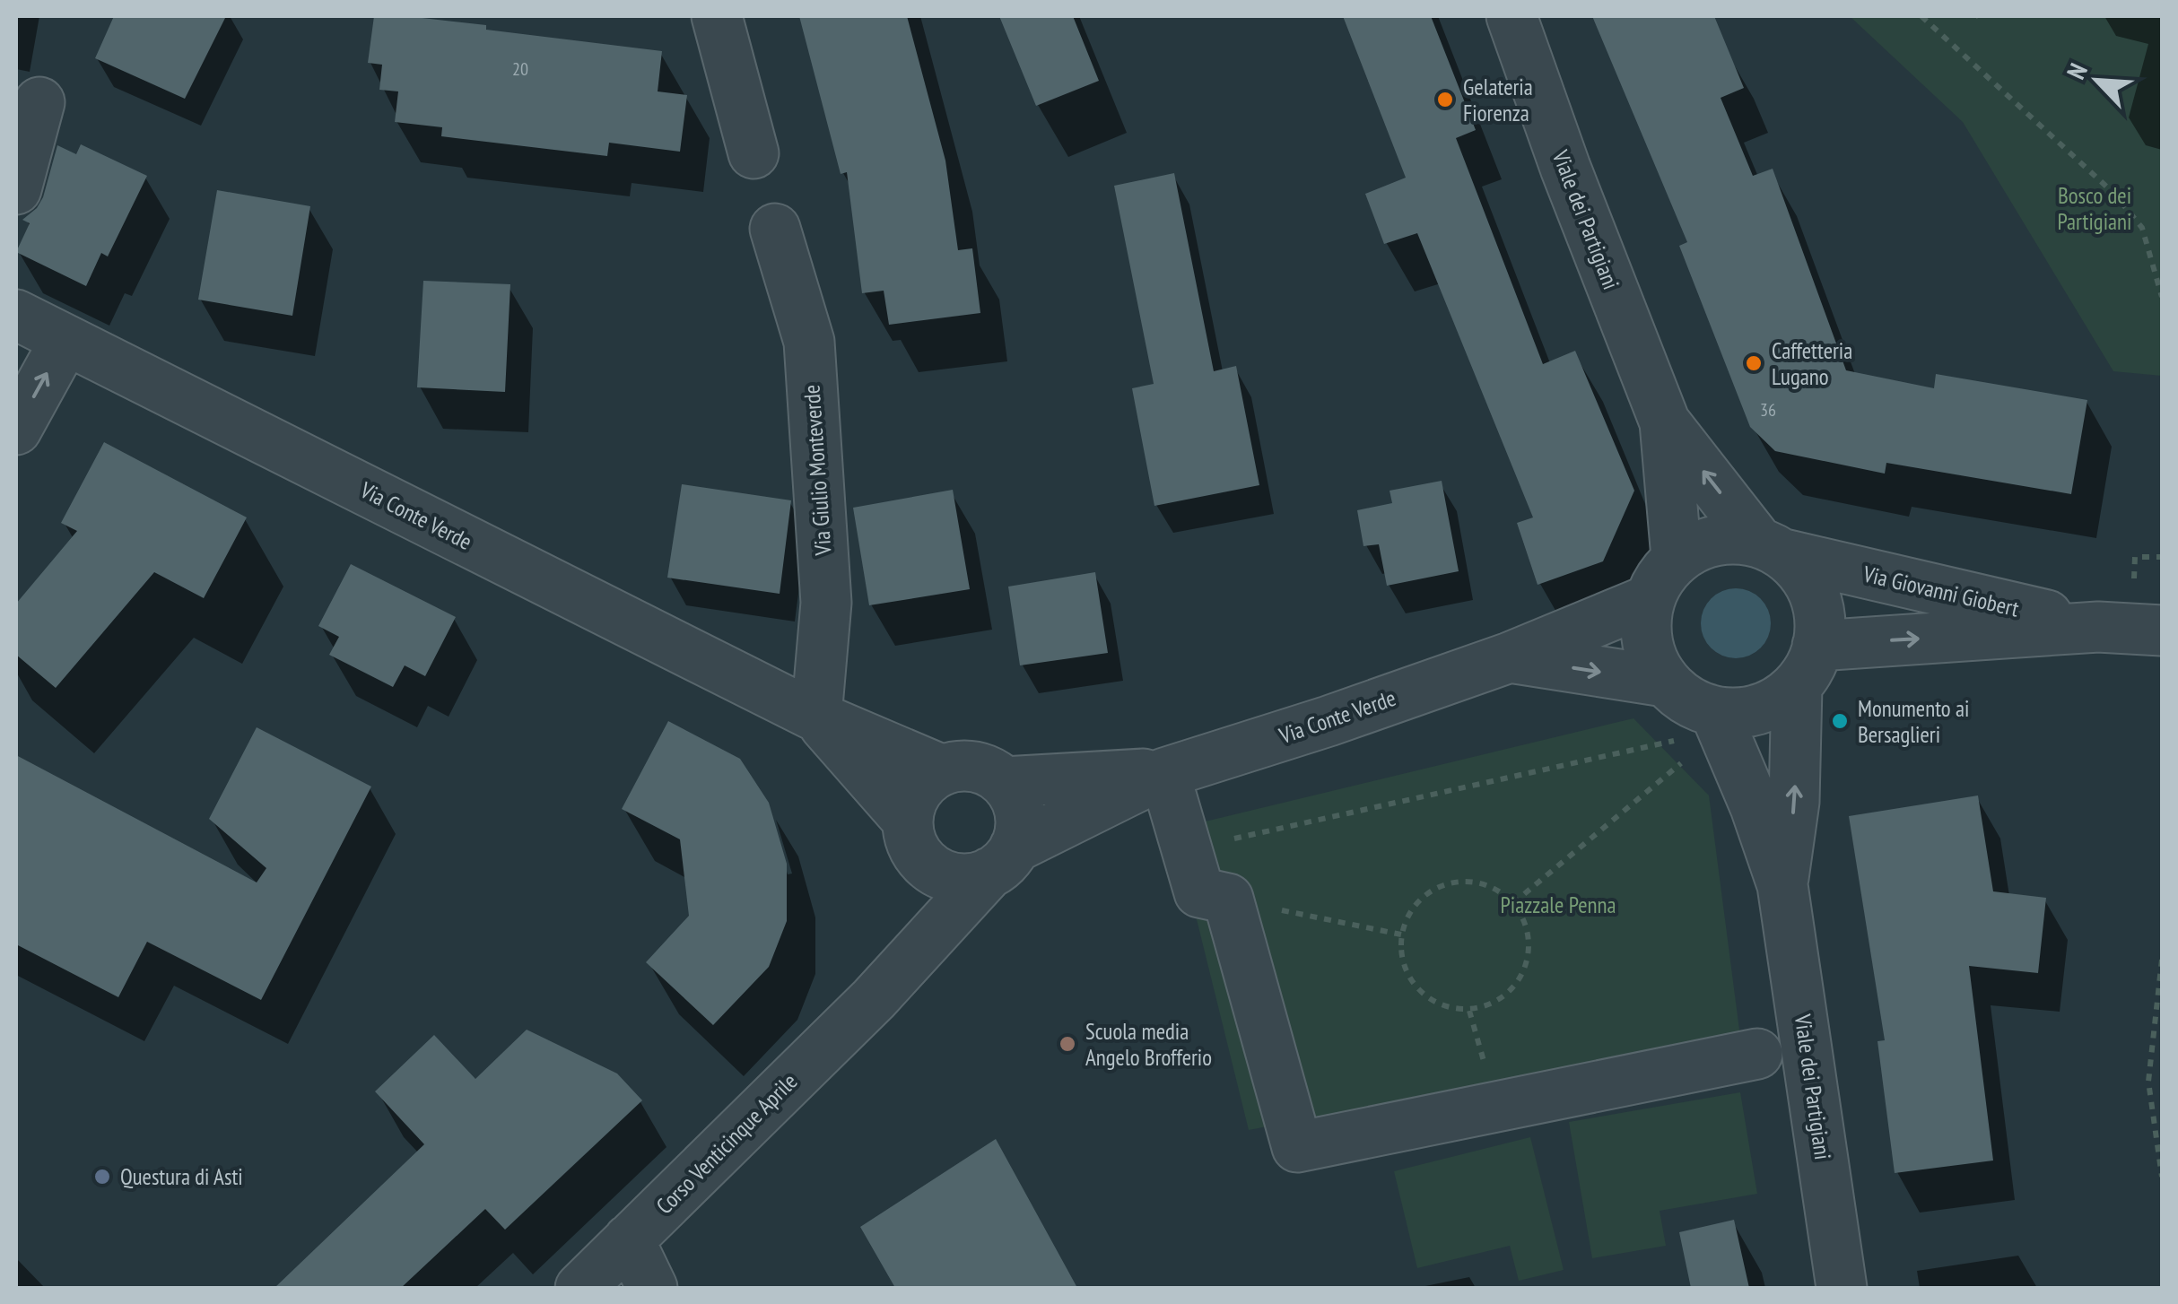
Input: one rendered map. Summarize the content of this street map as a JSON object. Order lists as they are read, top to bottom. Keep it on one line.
{"streets":{"street":["Viale dei Partigiani","Via Giulio Monteverde","Via Conte Verde","Via Giovanni Giobert","Corso Venticinque Aprile"]},"crossings":[["Viale dei Partigiani","Via Conte Verde"],["Viale dei Partigiani","Via Giovanni Giobert"],["Via Giulio Monteverde","Via Conte Verde"],["Via Conte Verde","Via Giovanni Giobert"],["Via Conte Verde","Corso Venticinque Aprile"]],"parks":["Bosco dei Partigiani","Piazzale Penna"],"places":["Gelateria Fiorenza","Caffetteria Lugano","Monumento ai Bersaglieri","Scuola media Angelo Brofferio","Questura di Asti"],"house_numbers":["20","36"],"north":"top left"}
